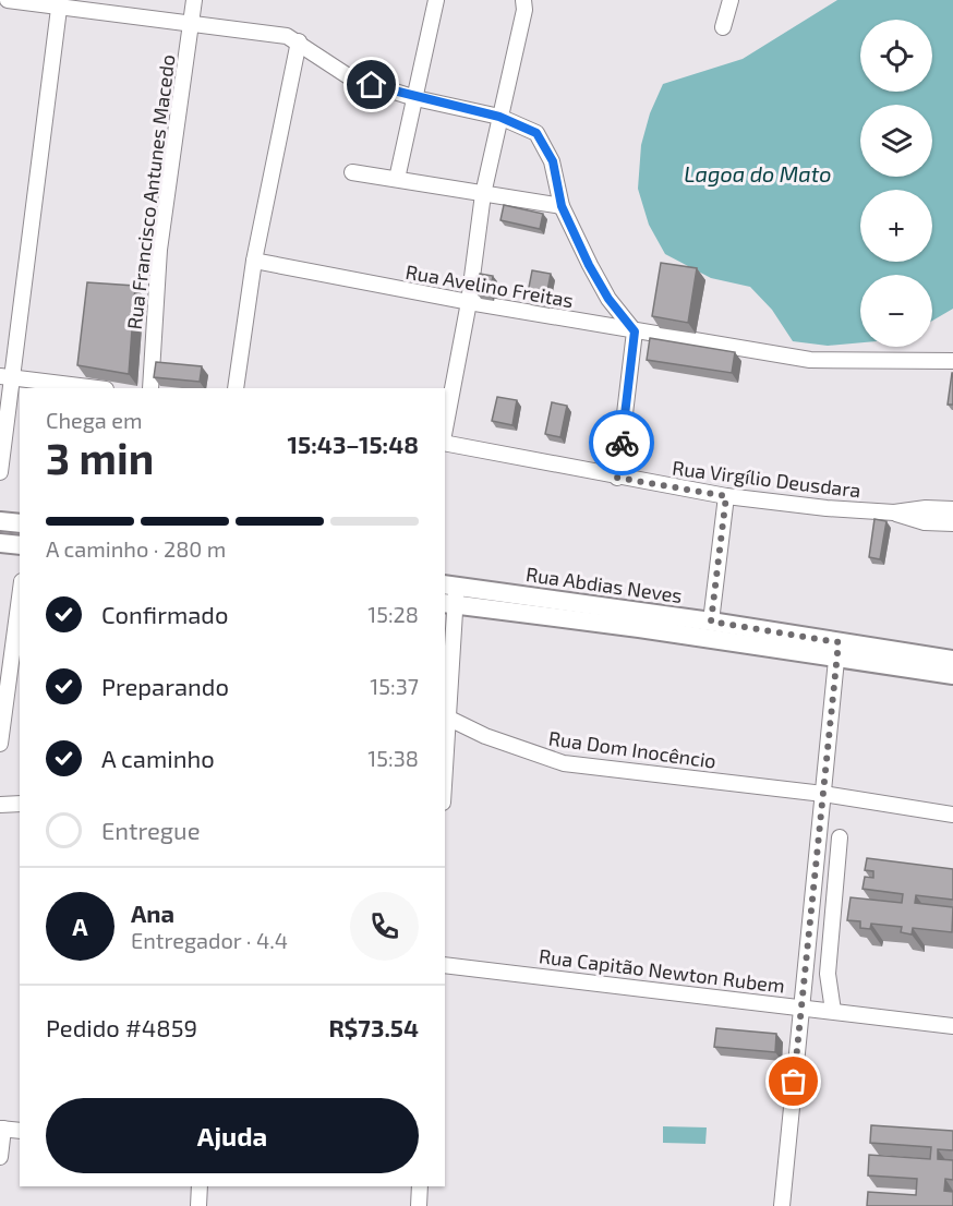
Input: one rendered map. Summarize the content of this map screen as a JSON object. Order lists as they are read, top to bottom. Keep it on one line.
{"streets":{"main road":["Rua Abdias Neves"],"street":["Rua Francisco Antunes Macedo","Rua Avelino Freitas","Rua Virgílio Deusdara","Rua Dom Inocêncio","Rua Capitão Newton Rubem"]},"water":["Lagoa do Mato"],"page":{"map_buttons":["+","−"],"heading":["3 min","Chega em","15:43–15:48"],"panel":["Ana","Entregador · 4.4","Pedido #4859","R$73.54"],"bar":"A caminho · 280 m","list":[["Confirmado","15:28"],["Preparando","15:37"],["A caminho","15:38"],"Entregue"],"round":"A","buttons":"Ajuda"}}
